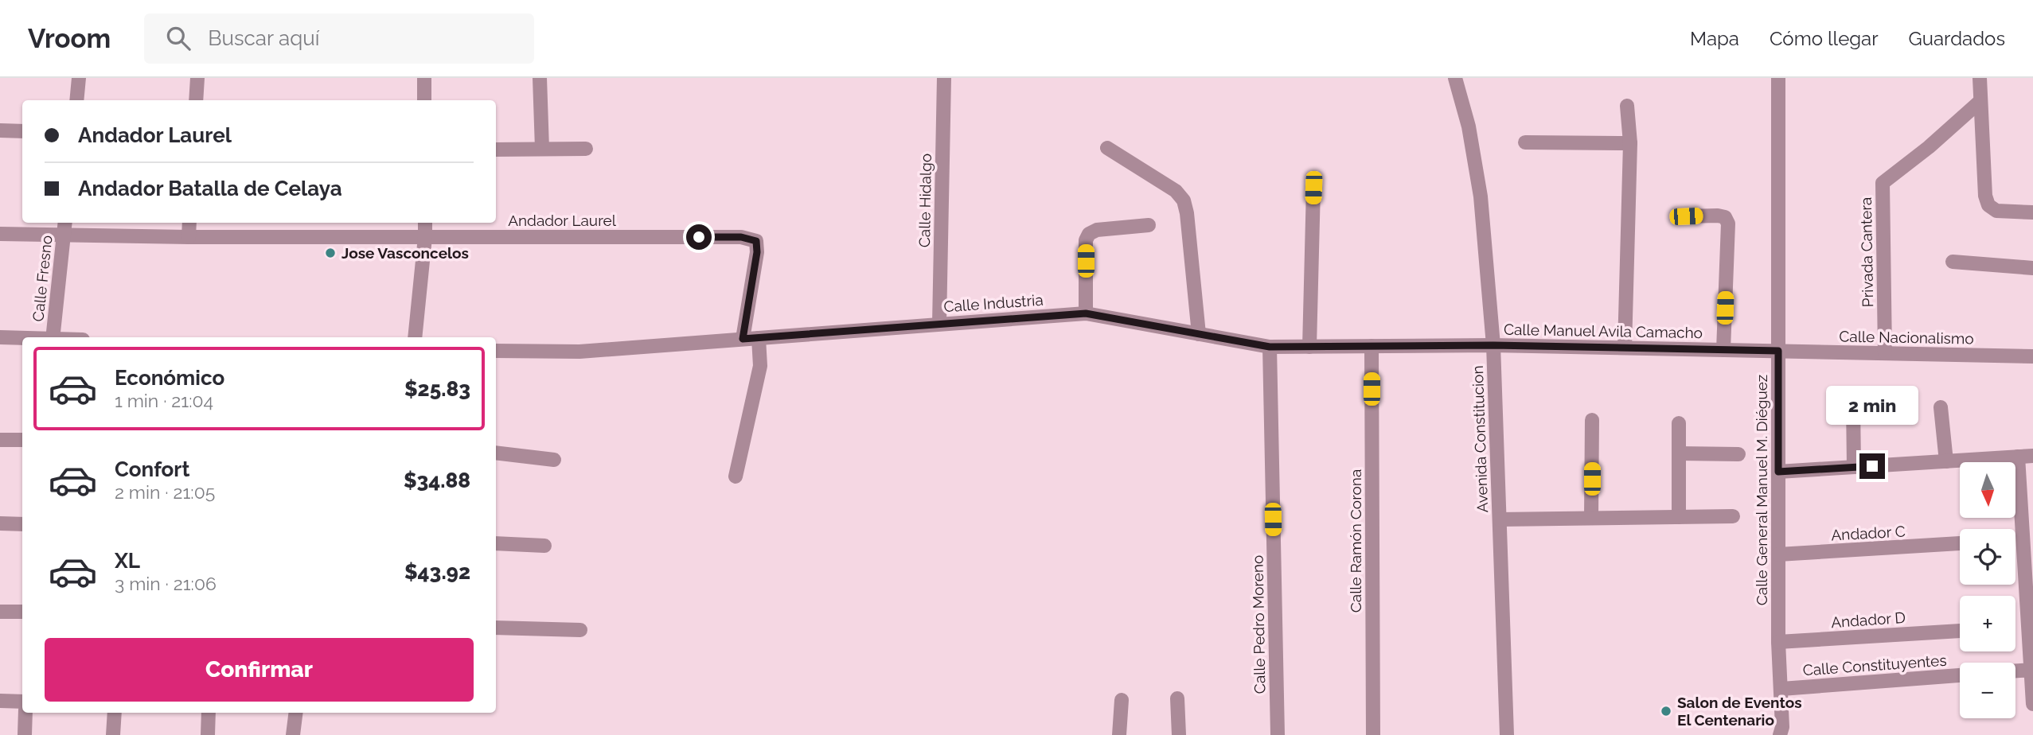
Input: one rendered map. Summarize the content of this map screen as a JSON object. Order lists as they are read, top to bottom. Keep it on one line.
{"streets":{"street":["Calle Hidalgo","Andador Laurel","Privada Cantera","Calle Fresno","Calle Industria","Calle Manuel Avila Camacho","Calle Nacionalismo","Avenida Constitucion","Calle General Manuel M. Diéguez","Andador C","Calle Ramón Corona","Andador D","Calle Pedro Moreno","Calle Constituyentes"]},"crossings":[["Calle Hidalgo","Calle Industria"],["Andador Laurel","Calle Fresno"],["Andador Laurel","Calle Industria"],["Privada Cantera","Calle Nacionalismo"],["Calle Industria","Calle Manuel Avila Camacho"],["Calle Industria","Avenida Constitucion"],["Calle Industria","Calle Ramón Corona"],["Calle Industria","Calle Pedro Moreno"],["Calle Manuel Avila Camacho","Calle Nacionalismo"],["Calle Manuel Avila Camacho","Avenida Constitucion"],["Calle Manuel Avila Camacho","Calle General Manuel M. Diéguez"],["Calle Nacionalismo","Calle General Manuel M. Diéguez"],["Calle General Manuel M. Diéguez","Andador C"],["Calle General Manuel M. Diéguez","Andador D"],["Calle General Manuel M. Diéguez","Calle Constituyentes"]],"places":["Jose Vasconcelos","Salon de Eventos El Centenario"],"north":"bottom","page":{"header":"Vroom","search":"Buscar aquí","nav":["Mapa","Cómo llegar","Guardados"],"banner":["Andador Laurel","Andador Batalla de Celaya"],"list":[{"name":"Económico","note":"1 min · 21:04","value":"$25.83"},{"name":"Confort","note":"2 min · 21:05","value":"$34.88"},{"name":"XL","note":"3 min · 21:06","value":"$43.92"}],"bubble":"2 min","map_buttons":["+","−"],"buttons":"Confirmar"}}
